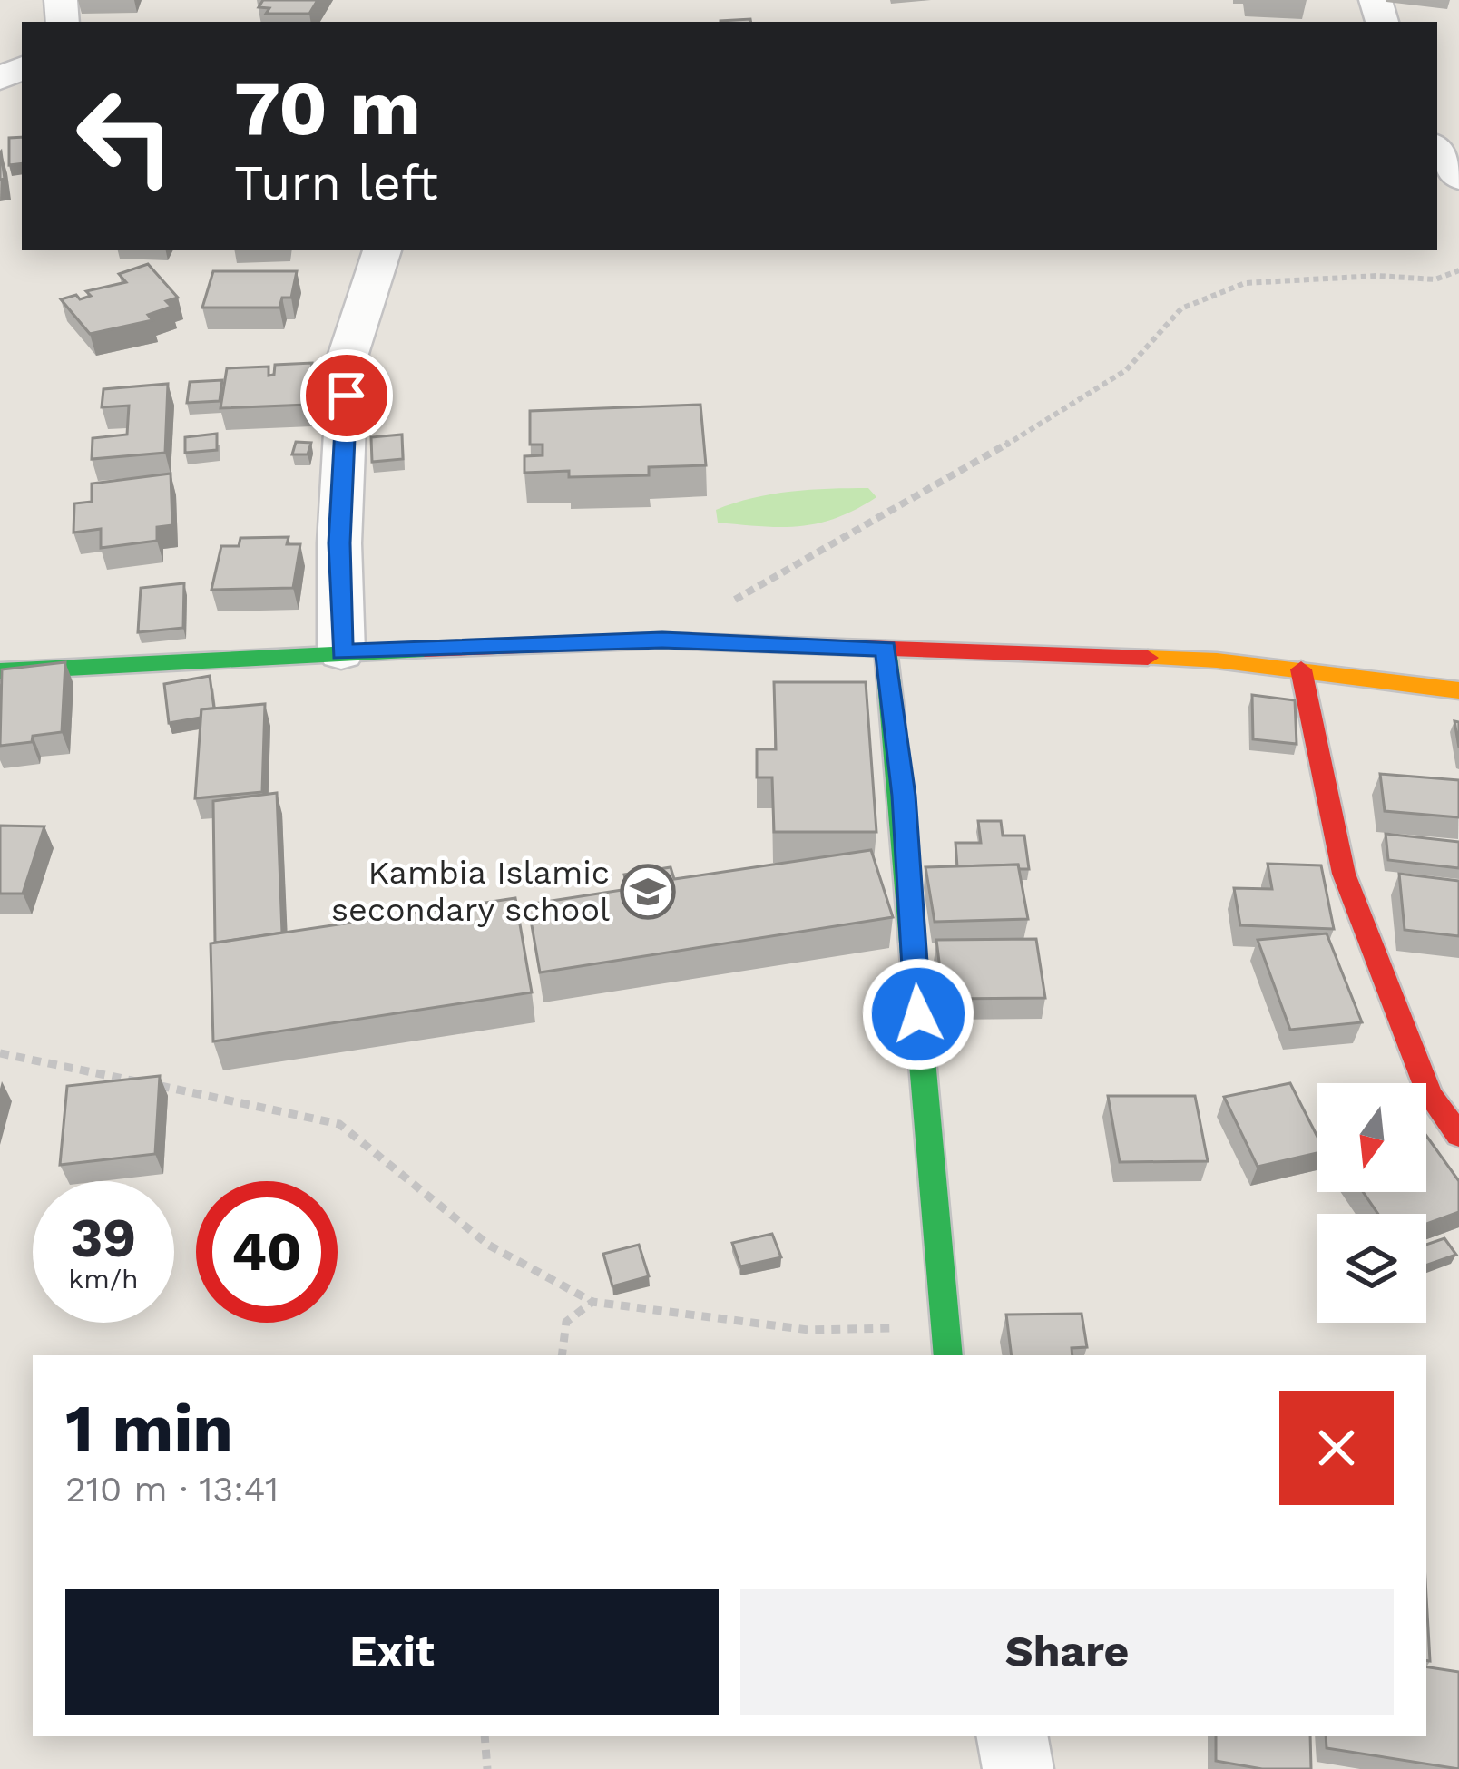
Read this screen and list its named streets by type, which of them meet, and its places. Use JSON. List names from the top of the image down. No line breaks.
{"places":{"school or university":["Kambia Islamic secondary school"]},"north":"bottom","page":{"turn":["70 m","Turn left"],"speed":"39 km/h","limit":"40","heading":["1 min","210 m · 13:41"],"buttons":["Exit","Share"]}}
